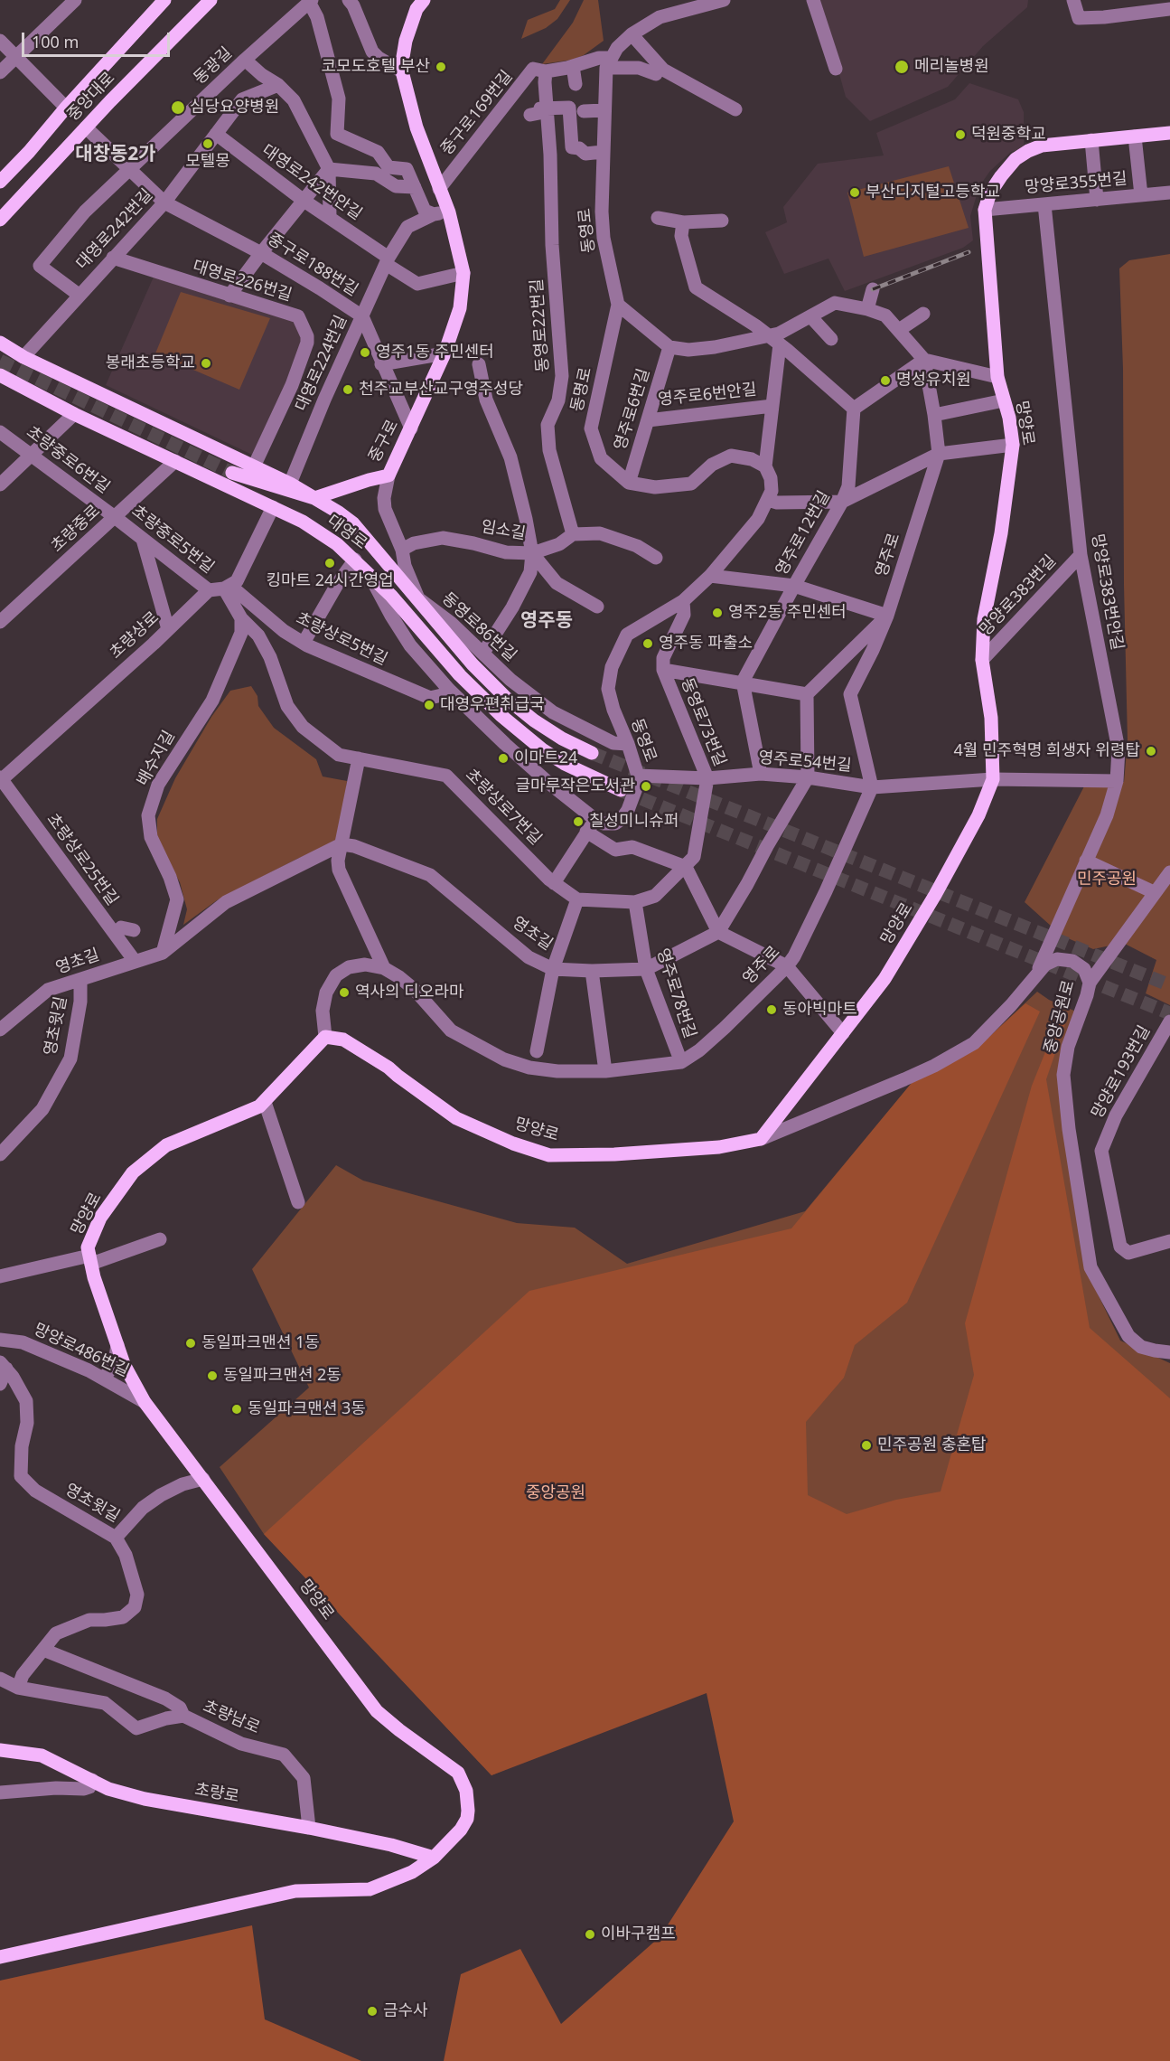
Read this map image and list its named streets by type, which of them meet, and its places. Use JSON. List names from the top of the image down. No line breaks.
{"streets":{"main road":["중앙대로","망양로","중구로","대영로","초량로"],"street":["동광길","중구로169번길","대영로242번안길","망양로355번길","대영로242번길","동영로","중구로188번길","대영로226번길","동영로22번길","대영로224번길","동명로","영주로6번안길","영주로6번길","초량중로6번길","초량중로","임소길","영주로12번길","초량중로5번길","영주로","망양로383번안길","망양로383번길","동영로86번길","초량상로","초량상로5번길","동영로73번길","배수지길","영주로54번길","초량상로7번길","초량상로25번길","영초길","영주로78번길","중앙공원로","영초윗길","망양로193번길","망양로486번길","초량남로"]},"crossings":[["동광길","대영로242번길"],["동광길","중구로188번길"],["중앙대로","중구로188번길"],["중구로169번길","동영로22번길"],["중구로169번길","중구로"],["대영로242번안길","대영로242번길"],["대영로242번안길","대영로224번길"],["망양로355번길","망양로"],["망양로355번길","망양로383번안길"],["대영로242번길","중구로188번길"],["대영로242번길","대영로226번길"],["대영로242번길","대영로"],["동영로","동명로"],["동영로","영주로6번안길"],["동영로","동영로86번길"],["동영로","동영로73번길"],["동영로","영주로54번길"],["중구로188번길","대영로224번길"],["중구로188번길","중구로"],["대영로226번길","대영로"],["동영로22번길","임소길"],["대영로224번길","중구로"],["대영로224번길","대영로"],["동명로","영주로6번길"],["영주로6번안길","영주로6번길"],["망양로","영주로"],["망양로","망양로383번길"],["망양로","영주로54번길"],["망양로","중앙공원로"],["망양로","망양로486번길"],["망양로","초량로"],["중구로","대영로"],["중구로","동영로86번길"],["초량중로6번길","초량중로"],["초량중로6번길","초량중로5번길"],["초량중로","대영로"],["초량중로","초량중로5번길"],["임소길","동영로86번길"],["대영로","동영로86번길"],["초량중로5번길","초량상로"],["영주로","영주로54번길"],["영주로","영주로78번길"],["망양로383번안길","망양로383번길"],["망양로383번안길","중앙공원로"],["초량상로","초량상로25번길"],["초량상로5번길","초량상로7번길"],["동영로73번길","영주로54번길"],["동영로73번길","초량상로7번길"],["동영로73번길","영주로78번길"],["배수지길","초량상로7번길"],["배수지길","영초길"],["초량상로25번길","영초길"],["영초길","영주로78번길"],["영초길","영초윗길"],["영초윗길","초량남로"],["초량남로","초량로"]],"districts":["대창동2가","영주동"],"parks":["민주공원","중앙공원"],"places":["코모도호텔 부산","메리놀병원","심당요양병원","덕원중학교","모텔몽","부산디지털고등학교","영주1동 주민센터","봉래초등학교","명성유치원","천주교부산교구영주성당","킹마트 24시간영업","영주2동 주민센터","영주동 파출소","대영우편취급국","4월 민주혁명 희생자 위령탑","이마트24","글마루작은도서관","칠성미니슈퍼","역사의 디오라마","동아빅마트","동일파크맨션 1동","동일파크맨션 2동","동일파크맨션 3동","민주공원 충혼탑","이바구캠프","금수사"],"scale_bar":"100 m"}
